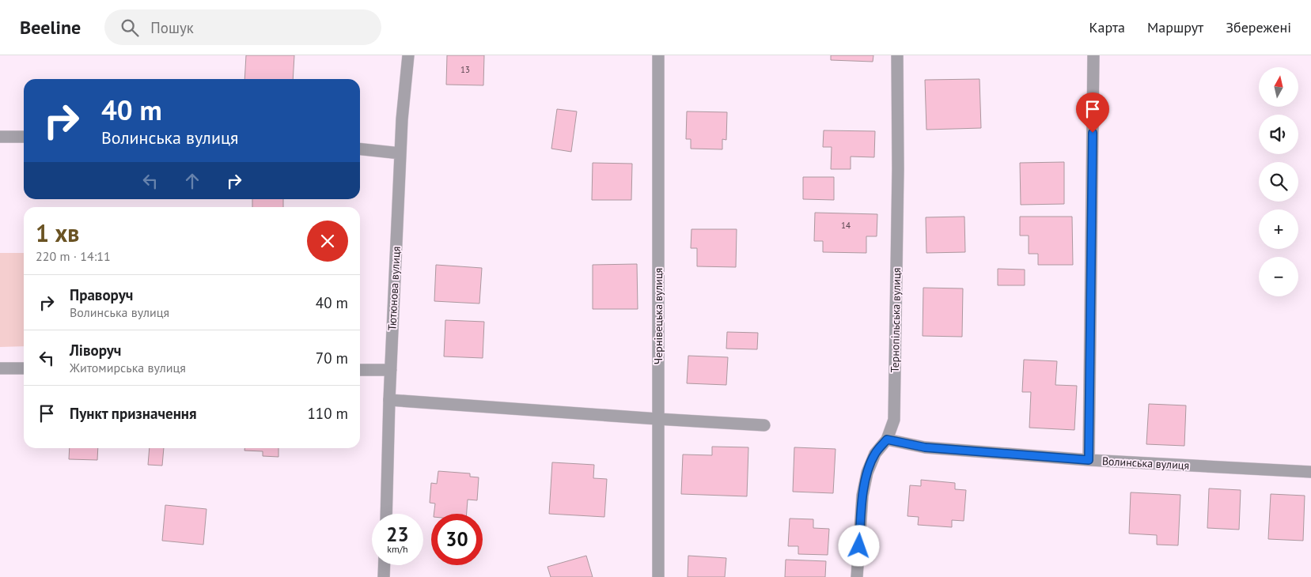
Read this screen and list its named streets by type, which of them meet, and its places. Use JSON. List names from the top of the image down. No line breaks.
{"streets":{"street":["Тютюнова вулиця","Чернівецька вулиця","Тернопільська вулиця","Волинська вулиця"]},"crossings":[["Тернопільська вулиця","Волинська вулиця"]],"house_numbers":["13","14"],"north":"top","page":{"header":"Beeline","search":"Пошук","nav":["Карта","Маршрут","Збережені"],"map_buttons":["+","−"],"turn":["40 m","Волинська вулиця"],"heading":["1 хв","220 m · 14:11"],"list":[{"name":"Праворуч","note":"Волинська вулиця","value":"40 m"},{"name":"Ліворуч","note":"Житомирська вулиця","value":"70 m"},{"name":"Пункт призначення","value":"110 m"}],"speed":"23 km/h","limit":"30"}}
